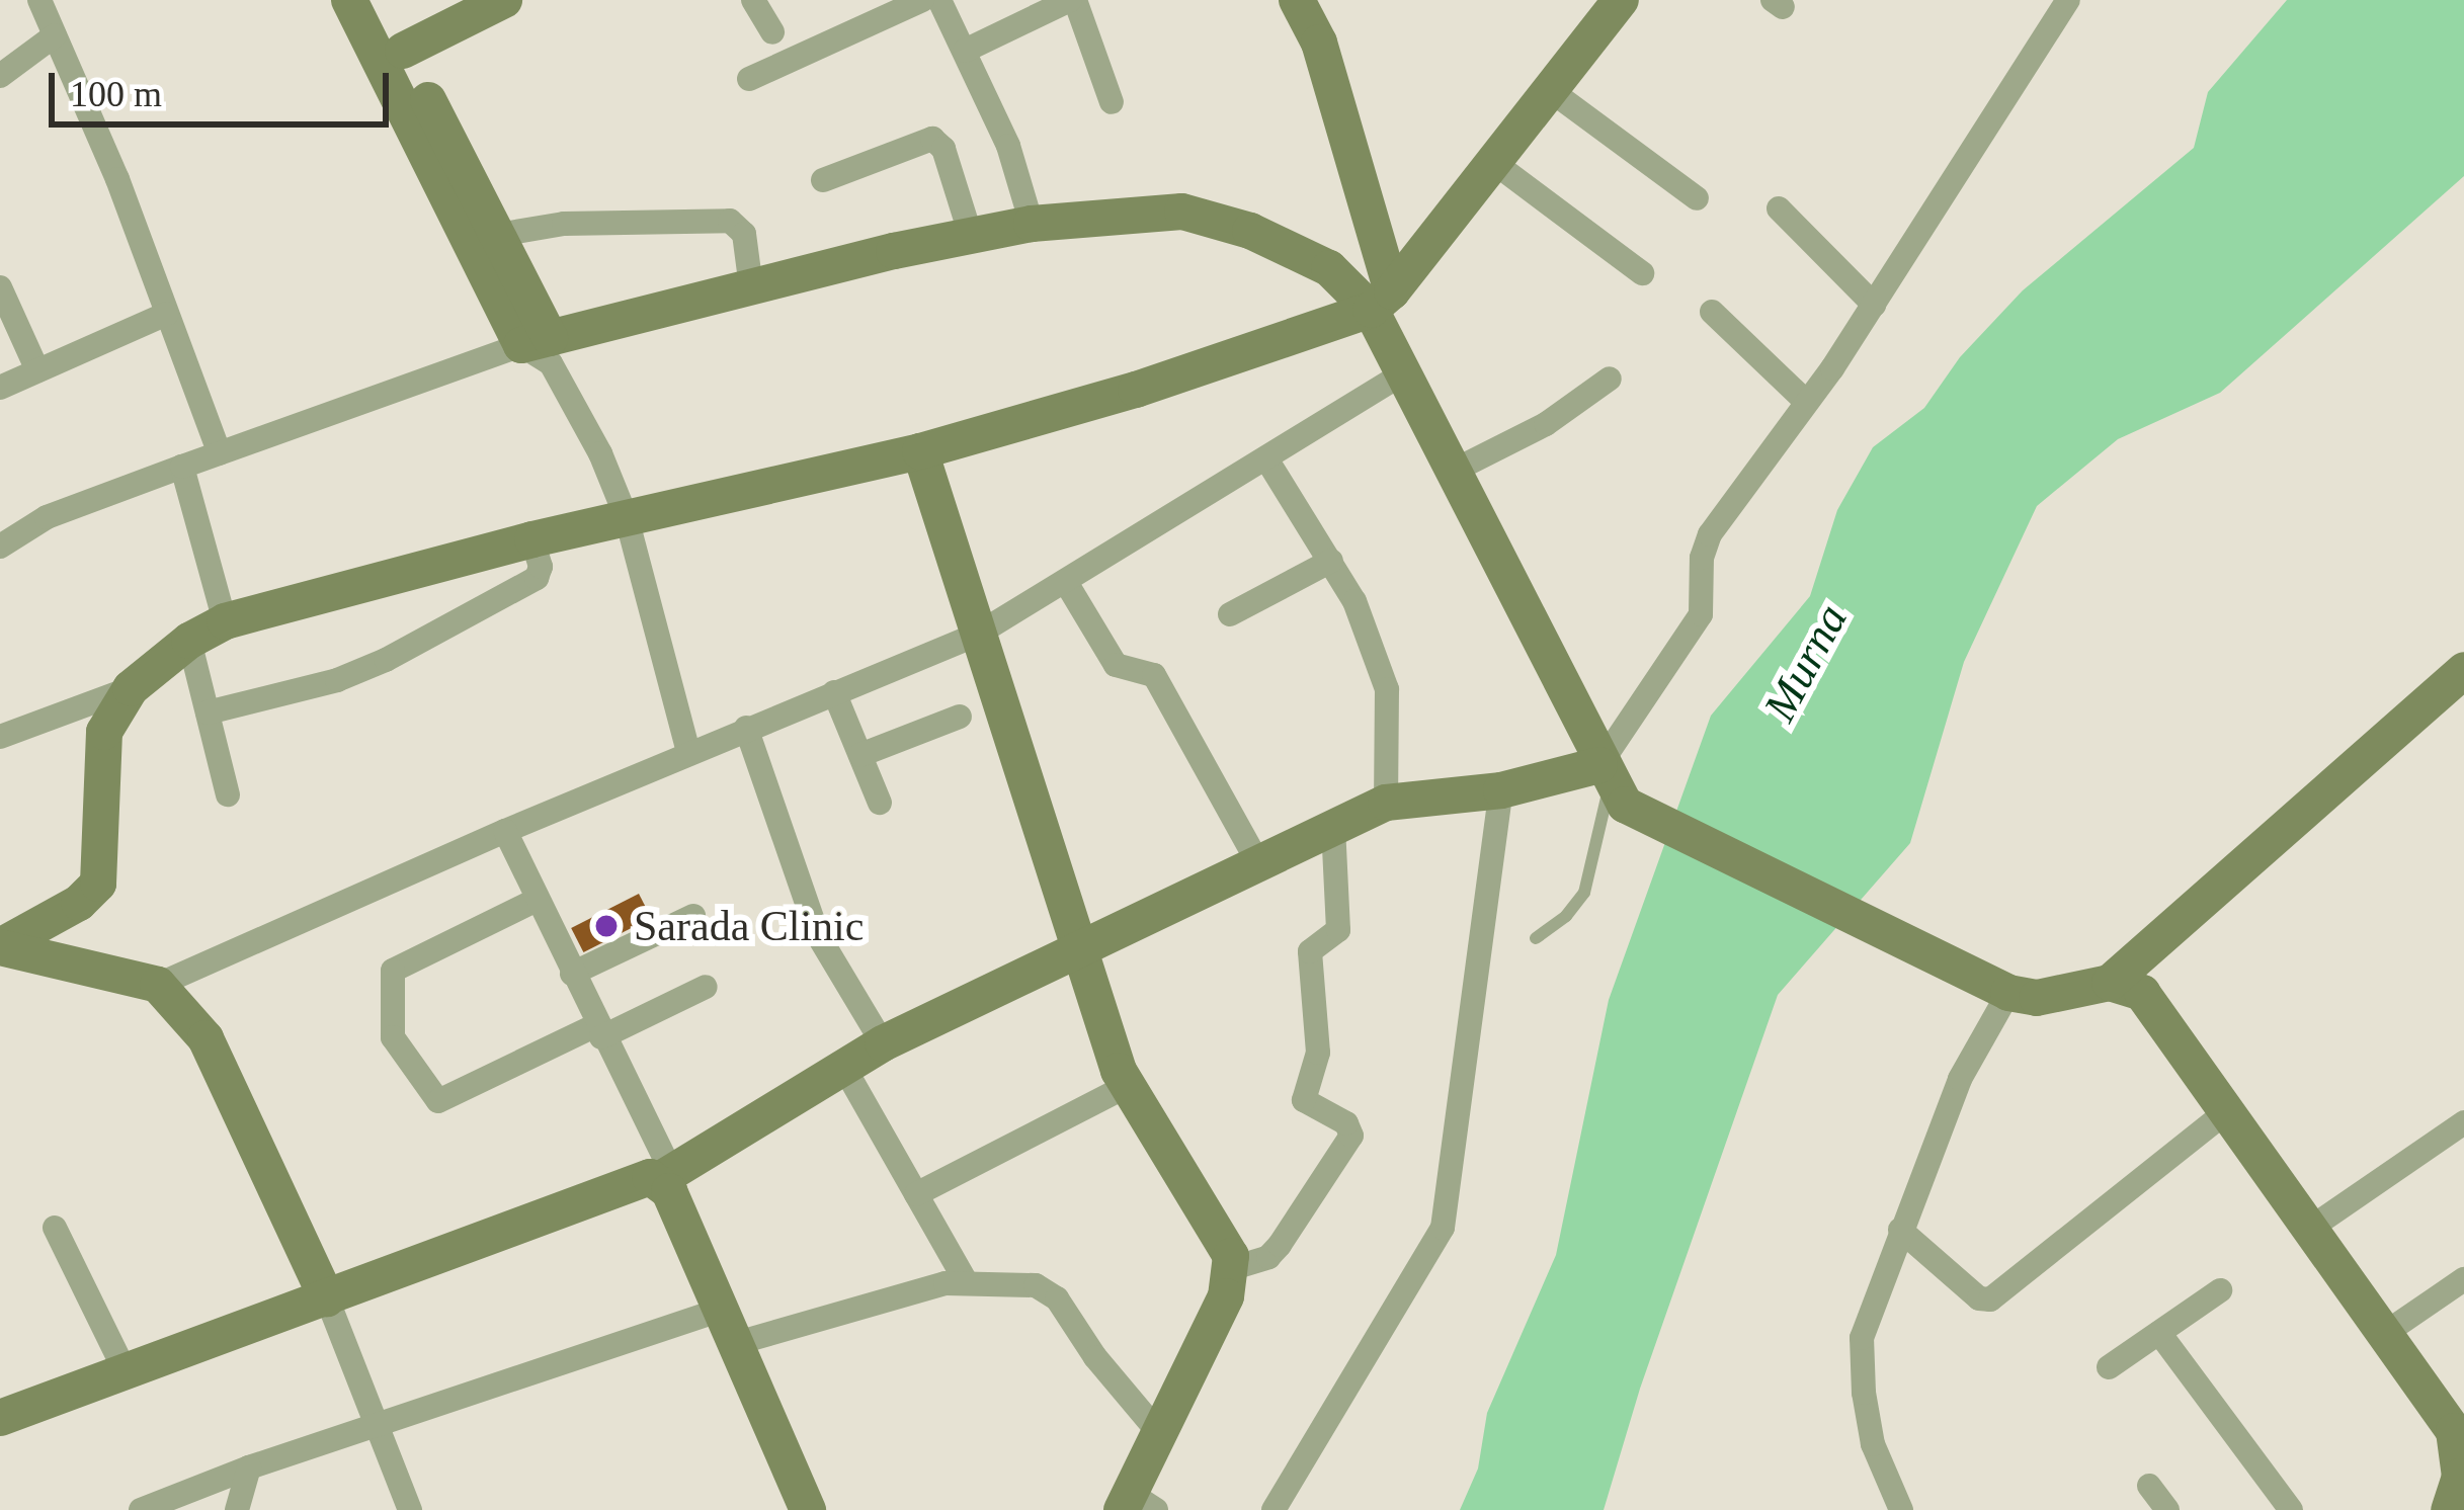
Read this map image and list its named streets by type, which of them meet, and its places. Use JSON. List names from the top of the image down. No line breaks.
{"water":["Murna"],"places":["Sarada Clinic"],"scale_bar":"100 m"}
